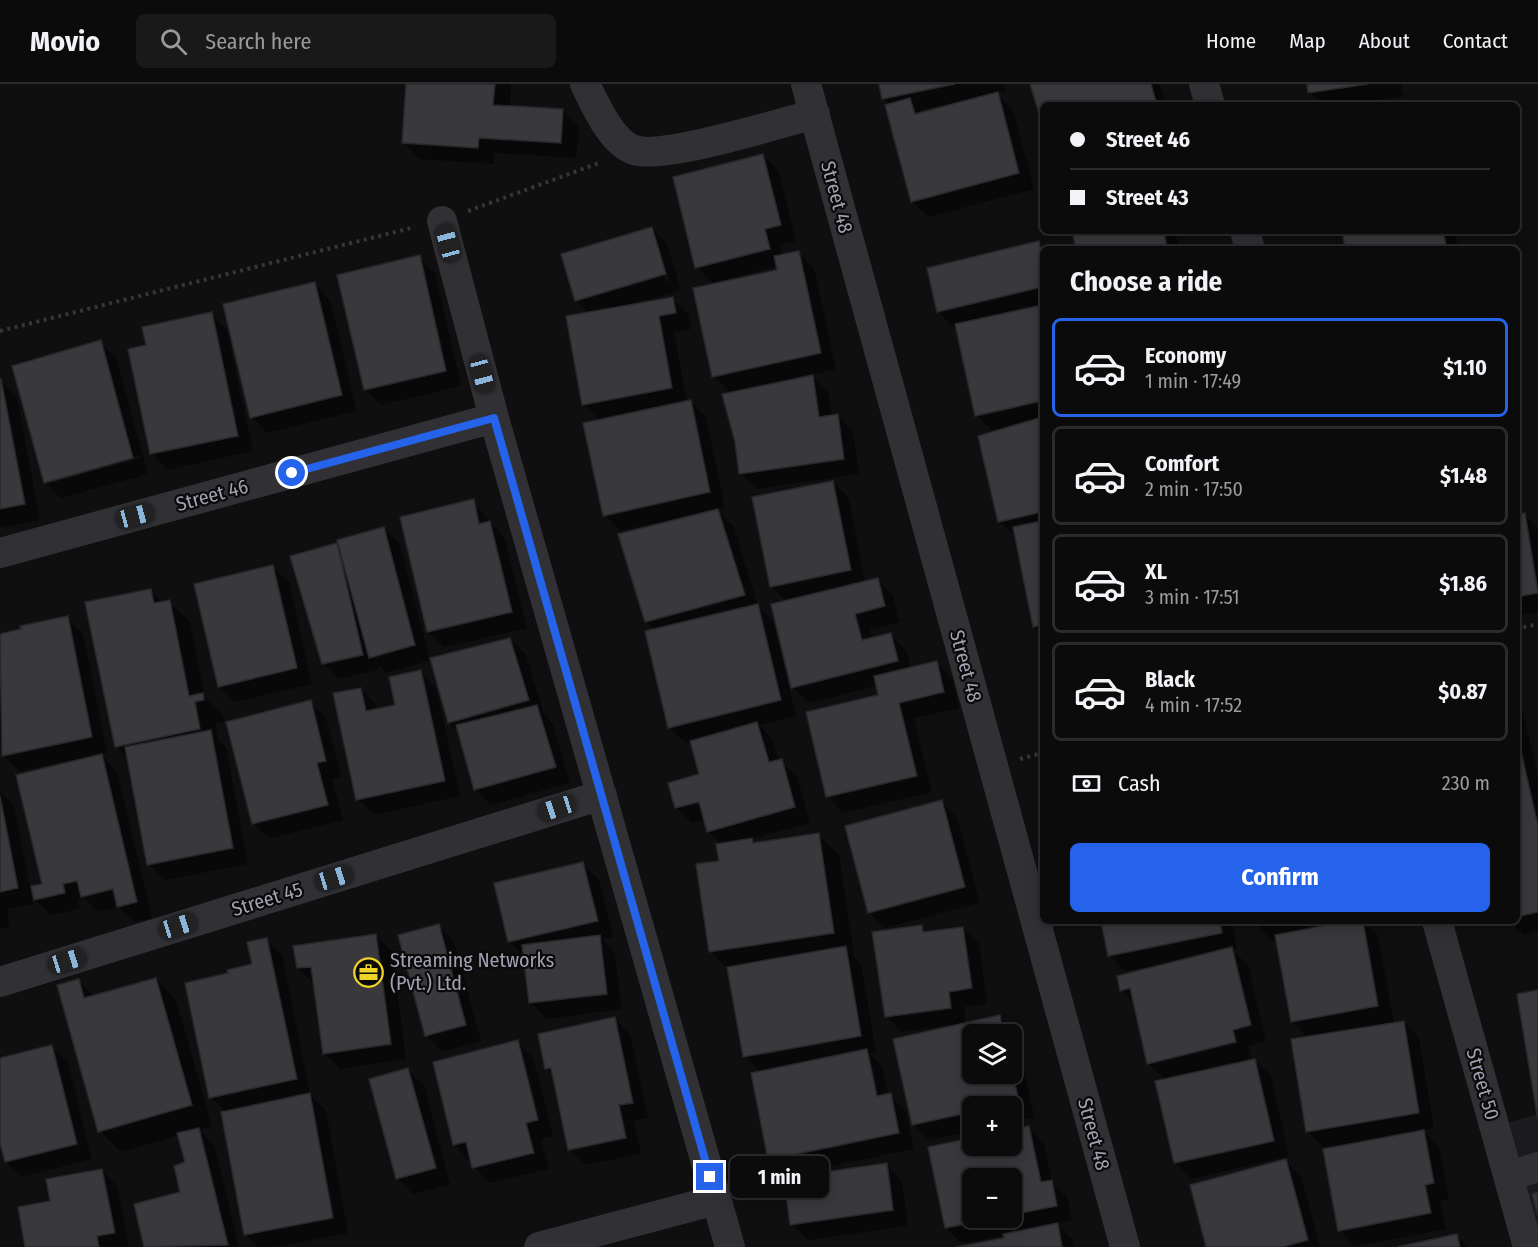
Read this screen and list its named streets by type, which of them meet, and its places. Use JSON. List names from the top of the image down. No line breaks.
{"streets":{"street":["Street 48","Street 46","Street 45","Street 50"]},"places":{"office":["Streaming Networks (Pvt.) Ltd."]},"page":{"header":"Movio","search":"Search here","nav":["Home","Map","About","Contact"],"banner":["Street 46","Street 43"],"heading":"Choose a ride","list":[{"name":"Economy","note":"1 min · 17:49","value":"$1.10"},{"name":"Comfort","note":"2 min · 17:50","value":"$1.48"},{"name":"XL","note":"3 min · 17:51","value":"$1.86"},{"name":"Black","note":"4 min · 17:52","value":"$0.87"}],"pay":["Cash","230 m"],"buttons":"Confirm","map_buttons":["+","−"],"bubble":"1 min"}}
